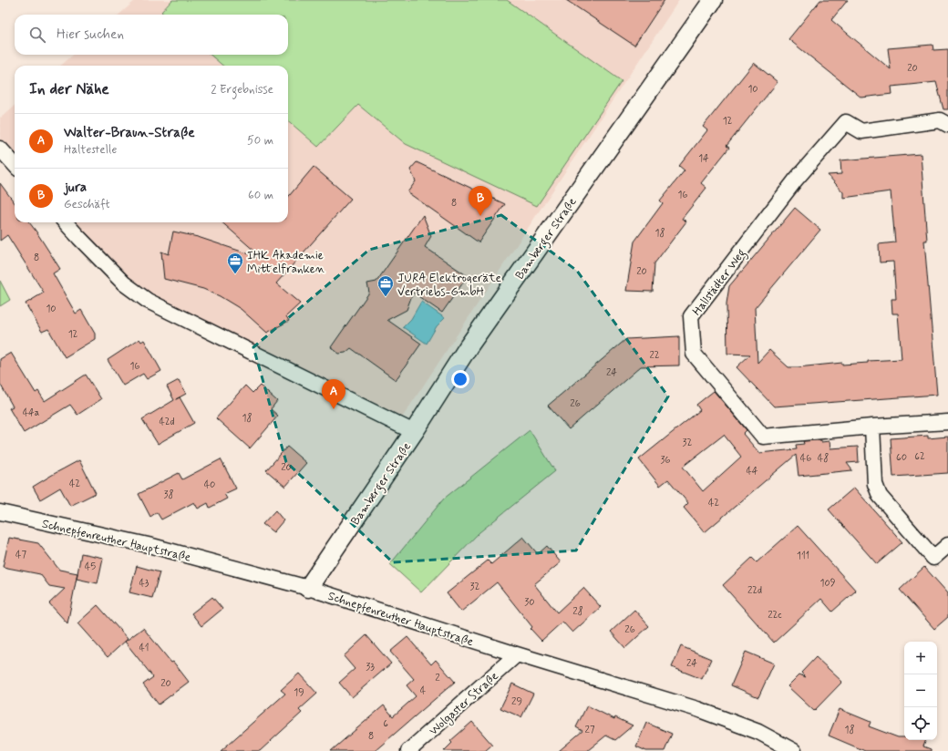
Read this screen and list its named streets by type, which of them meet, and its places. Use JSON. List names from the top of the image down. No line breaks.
{"streets":{"street":["Bamberger Straße","Hallstädter Weg","Schnepfenreuther Hauptstraße","Wolgaster Straße"]},"crossings":[["Bamberger Straße","Schnepfenreuther Hauptstraße"],["Schnepfenreuther Hauptstraße","Wolgaster Straße"]],"places":{"office":["IHK Akademie Mittelfranken","JURA Elektrogeräte Vertriebs-GmbH"]},"house_numbers":["20","10","12","14","16","8","18","8","20","10","12","22","16","24","26","44a","18","42d","32","62","60","46","48","36","20","44","42","40","38","42","47","111","45","43","109","32","22d","30","28","22c","26","41","24","33","2","20","4","19","29","6","27","18","8"],"page":{"search":"Hier suchen","heading":["In der Nähe","2 Ergebnisse"],"list":[{"mark":"A","name":"Walter-Braun-Straße","note":"Haltestelle","value":"50 m"},{"mark":"B","name":"jura","note":"Geschäft","value":"60 m"}],"pins":["B","A"],"map_buttons":["+","−"]}}
